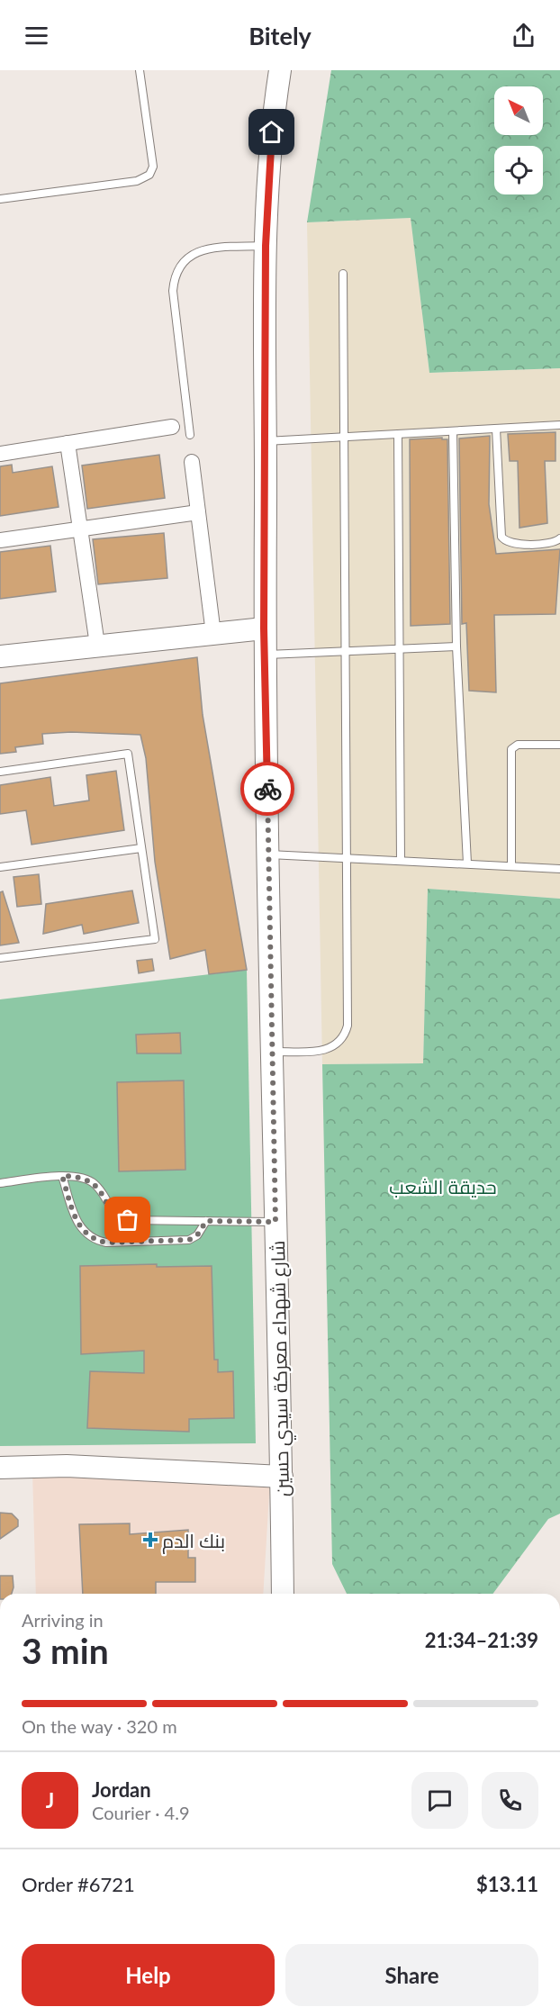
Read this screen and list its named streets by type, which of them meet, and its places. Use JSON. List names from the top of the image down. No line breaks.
{"streets":{"main road":["شارع شهداء معركة سيدي حسين"]},"parks":["حديقة الشعب"],"places":{"health":["بنك الدم"]},"north":"top left","page":{"header":"Bitely","heading":["3 min","Arriving in","21:34–21:39"],"panel":["Jordan","Courier · 4.9","Order #6721","$13.11"],"bar":"On the way · 320 m","round":"J","buttons":["Help","Share"]}}
